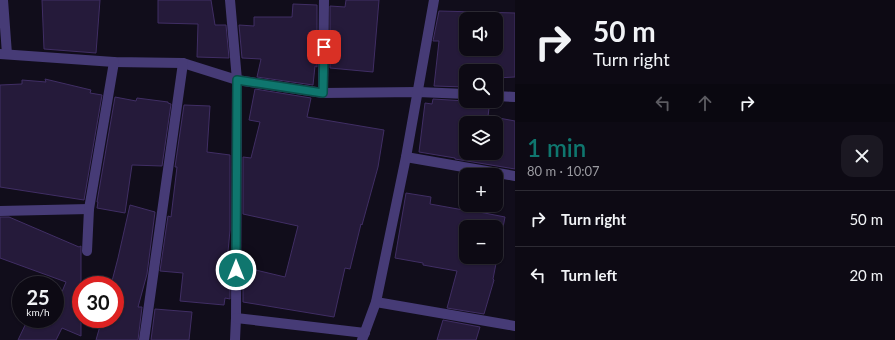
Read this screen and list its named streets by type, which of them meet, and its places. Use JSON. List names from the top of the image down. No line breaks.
{"page":{"turn":["50 m","Turn right"],"map_buttons":["+","−"],"heading":["1 min","80 m · 10:07"],"list":[{"name":"Turn right","value":"50 m"},{"name":"Turn left","value":"20 m"}],"speed":"25 km/h","limit":"30"}}
